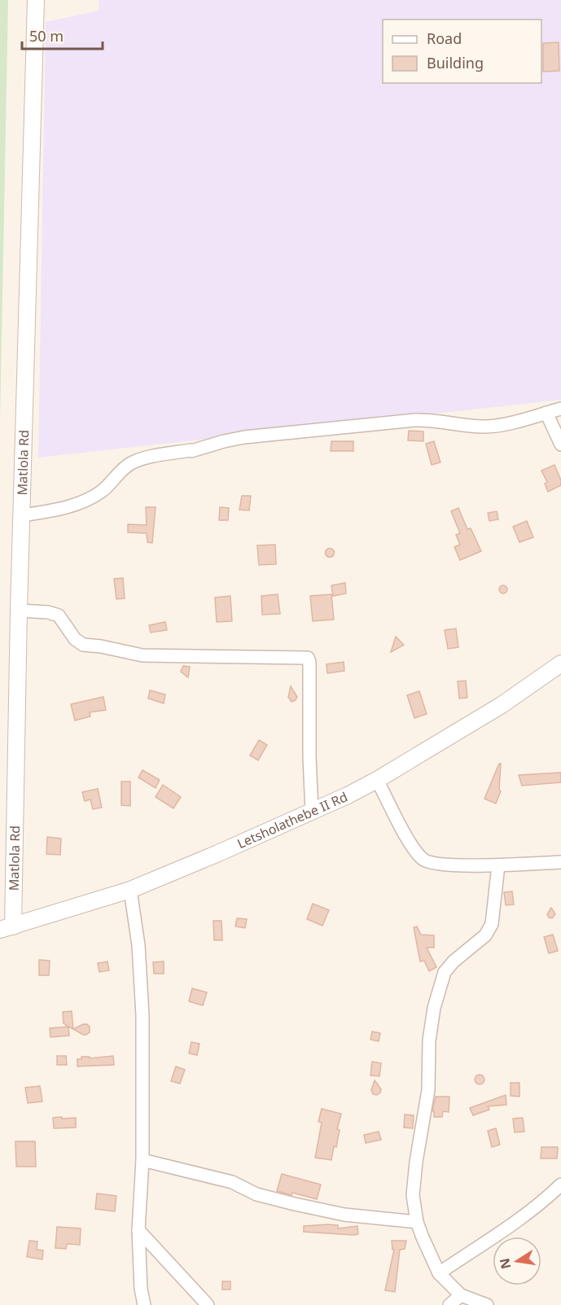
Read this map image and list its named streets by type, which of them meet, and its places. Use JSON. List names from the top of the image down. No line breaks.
{"streets":{"street":["Matlola Rd","Letsholathebe II Rd"]},"crossings":[["Matlola Rd","Letsholathebe II Rd"]],"legend":["Road","Building"],"scale_bar":"50 m","north":"left"}
